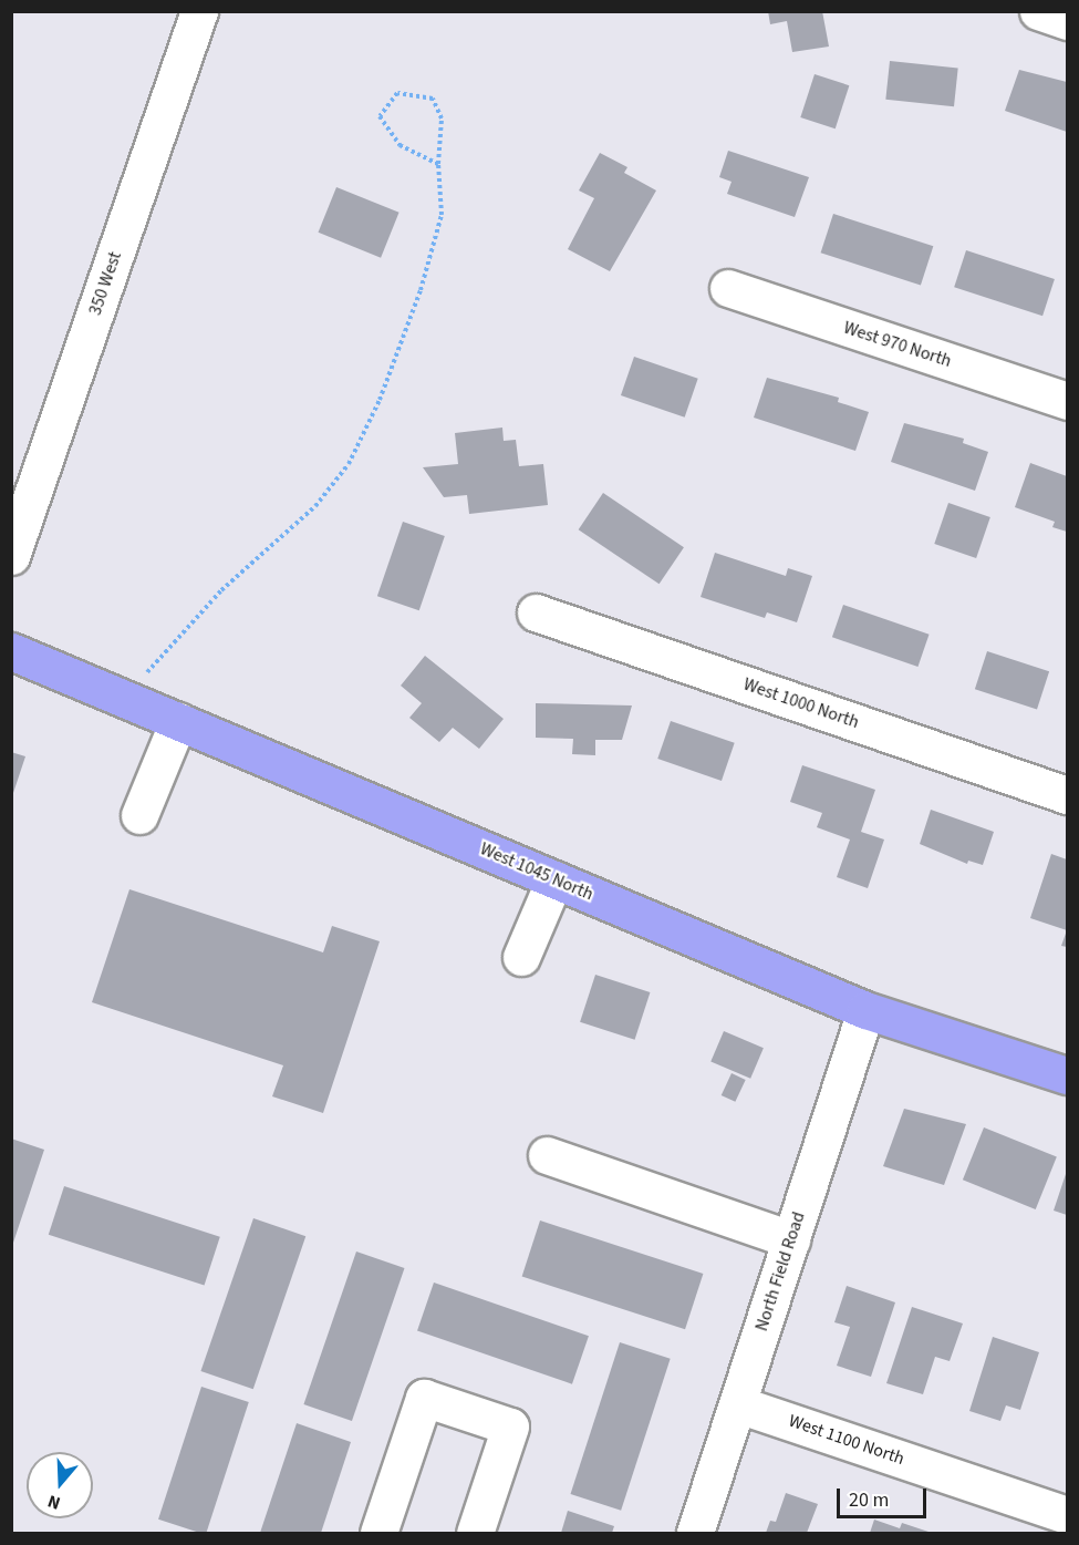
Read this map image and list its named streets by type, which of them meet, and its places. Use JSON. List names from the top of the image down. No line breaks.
{"streets":{"main road":["West 1045 North"],"street":["350 West","West 970 North","West 1000 North","North Field Road","West 1100 North"]},"crossings":[["West 1045 North","North Field Road"],["North Field Road","West 1100 North"]],"scale_bar":"20 m","north":"bottom"}
